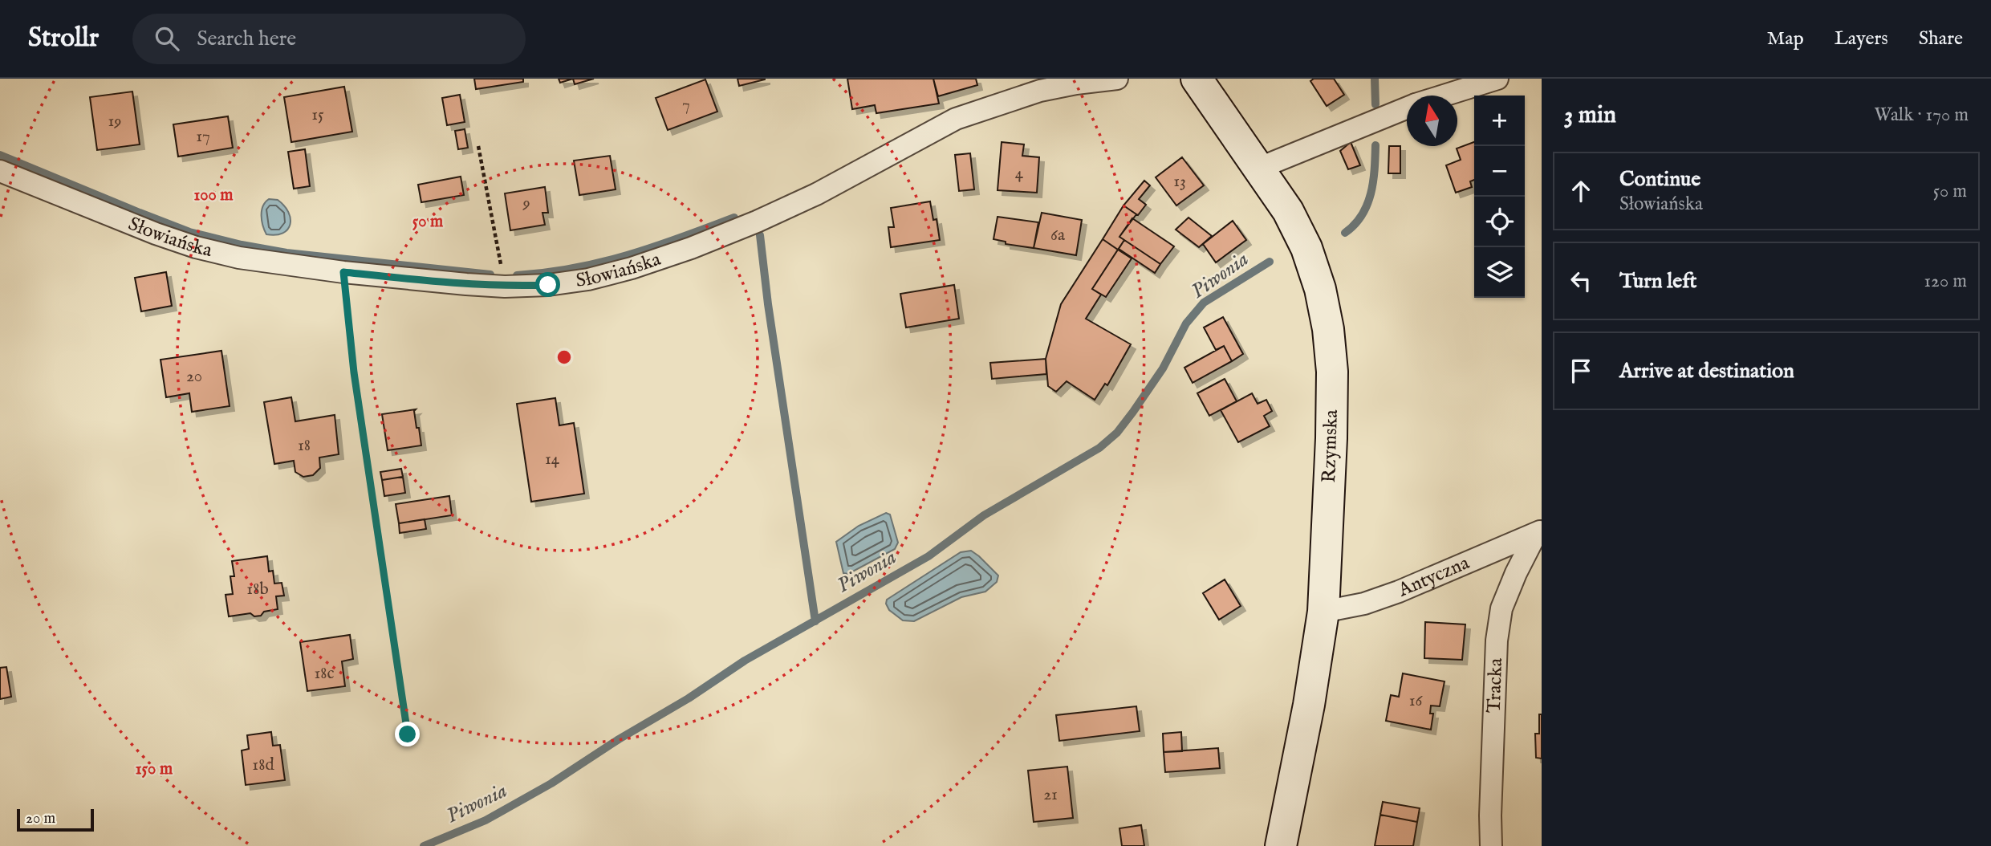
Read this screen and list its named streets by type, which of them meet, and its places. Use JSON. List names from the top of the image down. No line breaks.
{"streets":{"main road":["Rzymska"],"street":["Słowiańska","Antyczna","Tracka"]},"crossings":[["Rzymska","Antyczna"],["Antyczna","Tracka"]],"water":["Piwonia"],"house_numbers":["7","15","19","17","4","13","9","6a","20","18","14","18b","18c","16","18d","21"],"scale_bar":"20 m","north":"top","page":{"header":"Strollr","search":"Search here","nav":["Map","Layers","Share"],"heading":["3 min","Walk · 170 m"],"map_buttons":["+","−"],"list":[["Continue","Słowiańska","50 m"],["Turn left","120 m"],"Arrive at destination"],"scale":"20 m"},"rings":["100 m","50 m","150 m"]}
